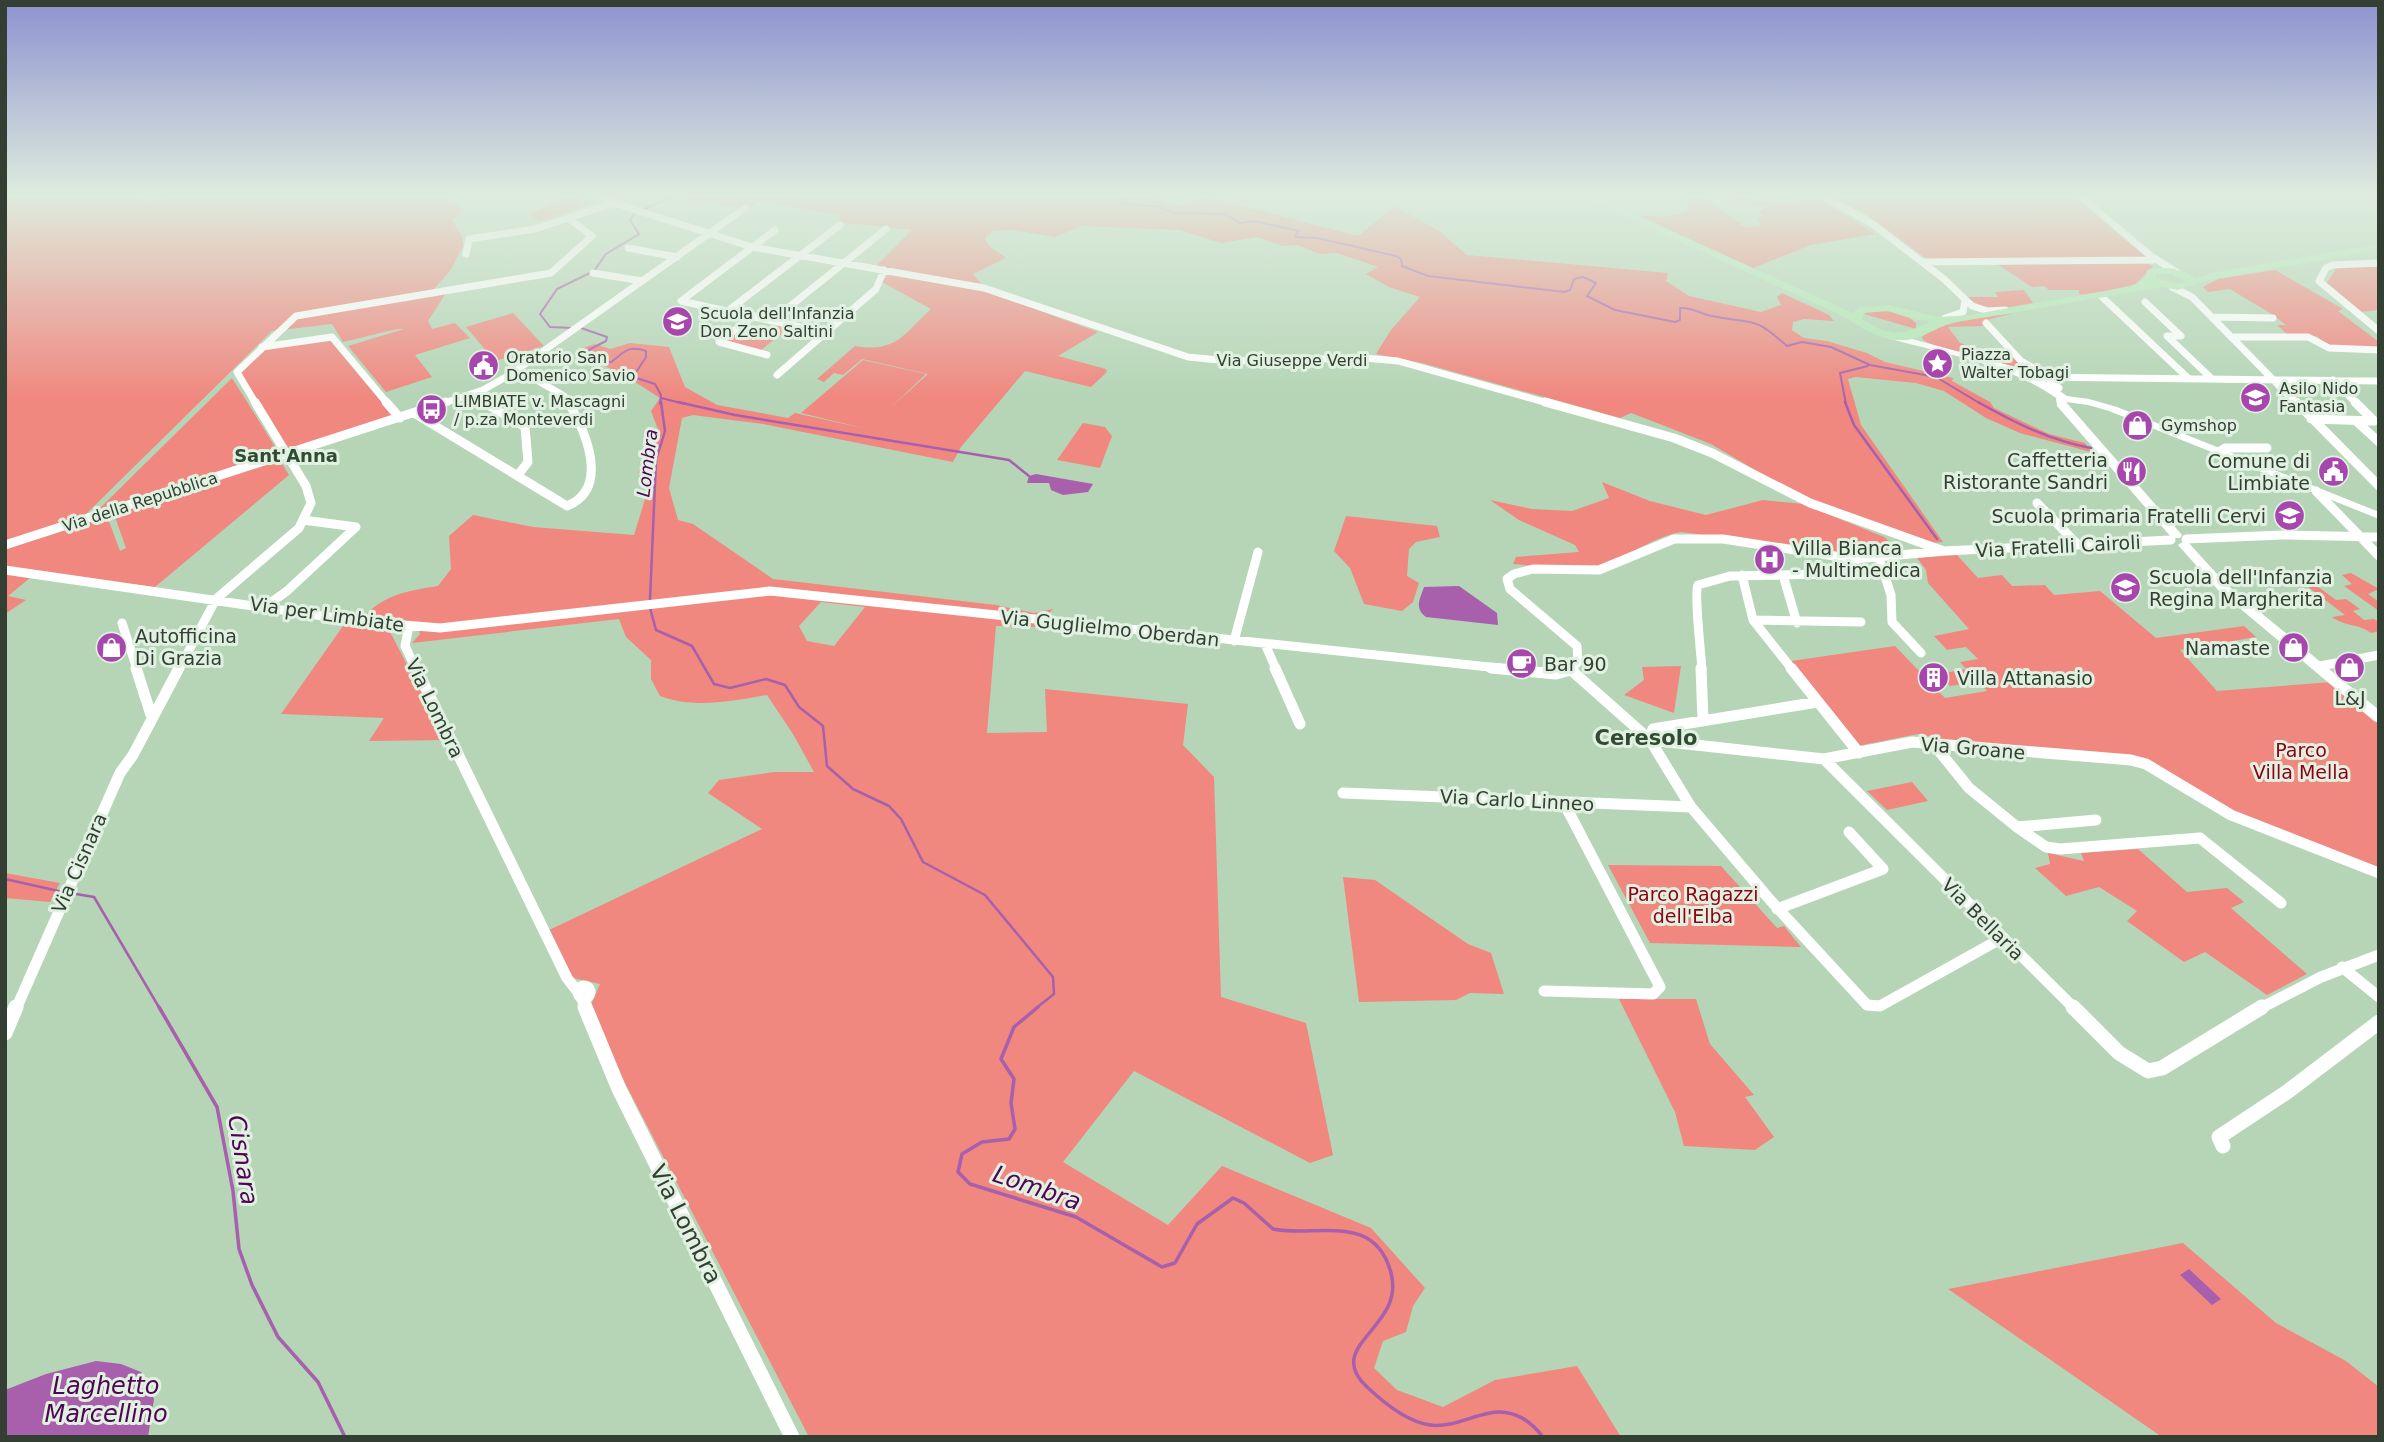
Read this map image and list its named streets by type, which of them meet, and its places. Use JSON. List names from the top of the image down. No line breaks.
{"streets":{"street":["Via Giuseppe Verdi","Via della Repubblica","Via Fratelli Cairoli","Via per Limbiate","Via Guglielmo Oberdan","Via Lombra","Via Groane","Via Carlo Linneo","Via Cisnara","Via Bellaria"]},"crossings":[["Via Giuseppe Verdi","Via Fratelli Cairoli"],["Via Fratelli Cairoli","Via Guglielmo Oberdan"],["Via per Limbiate","Via Guglielmo Oberdan"],["Via per Limbiate","Via Lombra"],["Via per Limbiate","Via Cisnara"],["Via Groane","Via Bellaria"]],"districts":["Sant'Anna","Ceresolo"],"water":["Lombra","Cisnara","Laghetto Marcellino"],"parks":["Parco Villa Mella","Parco Ragazzi dell'Elba"],"places":{"school or university":["Scuola dell'Infanzia Don Zeno Saltini","Asilo Nido Fantasia","Scuola primaria Fratelli Cervi","Scuola dell'Infanzia Regina Margherita"],"place":["Piazza Walter Tobagi"],"public building":["Oratorio San Domenico Savio","Comune di Limbiate"],"bus stop":["LIMBIATE v. Mascagni / p.za Monteverdi"],"shop":["Gymshop","Autofficina Di Grazia","Namaste","L&J"],"restaurant":["Caffetteria Ristorante Sandri"],"hospital":["Villa Bianca - Multimedica"],"cafe":["Bar 90"],"building":["Villa Attanasio"]}}
